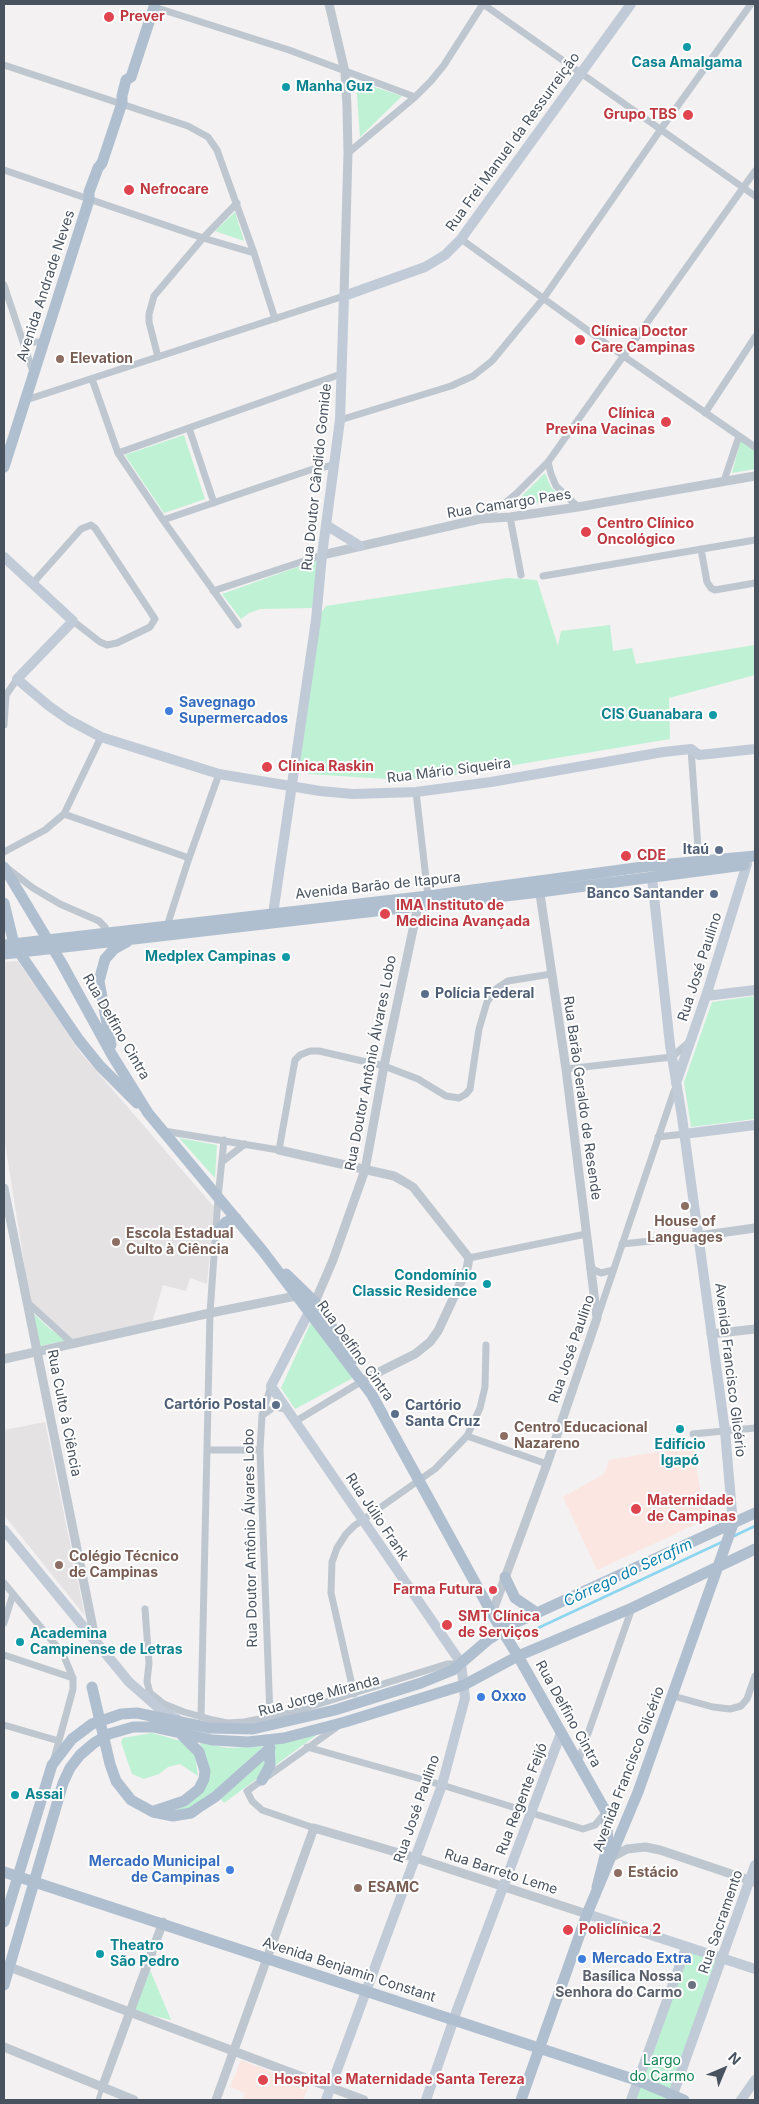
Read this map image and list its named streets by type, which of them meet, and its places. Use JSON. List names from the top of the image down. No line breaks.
{"streets":{"main road":["Rua Frei Manuel da Ressurreição","Avenida Andrade Neves","Rua Doutor Cândido Gomide","Rua Mário Siqueira","Avenida Barão de Itapura","Rua José Paulino","Rua Delfino Cintra","Rua Doutor Antônio Álvares Lobo","Avenida Francisco Glicério","Rua Júlio Frank","Rua Jorge Miranda","Rua Regente Feijó","Rua Barreto Leme","Rua Sacramento","Avenida Benjamin Constant"],"street":["Rua Camargo Paes","Rua Barão Geraldo de Resende","Rua Culto à Ciência"]},"crossings":[["Rua Frei Manuel da Ressurreição","Rua Doutor Cândido Gomide"],["Rua Doutor Cândido Gomide","Rua Camargo Paes"],["Rua Doutor Cândido Gomide","Rua Mário Siqueira"],["Rua Doutor Cândido Gomide","Avenida Barão de Itapura"],["Avenida Barão de Itapura","Rua José Paulino"],["Avenida Barão de Itapura","Rua Doutor Antônio Álvares Lobo"],["Avenida Barão de Itapura","Rua Barão Geraldo de Resende"],["Avenida Barão de Itapura","Avenida Francisco Glicério"],["Rua José Paulino","Rua Delfino Cintra"],["Rua José Paulino","Rua Barão Geraldo de Resende"],["Rua José Paulino","Avenida Francisco Glicério"],["Rua José Paulino","Rua Júlio Frank"],["Rua José Paulino","Rua Jorge Miranda"],["Rua José Paulino","Rua Barreto Leme"],["Rua José Paulino","Avenida Benjamin Constant"],["Rua Delfino Cintra","Rua Doutor Antônio Álvares Lobo"],["Rua Delfino Cintra","Avenida Francisco Glicério"],["Rua Delfino Cintra","Rua Regente Feijó"],["Rua Doutor Antônio Álvares Lobo","Rua Júlio Frank"],["Rua Doutor Antônio Álvares Lobo","Rua Jorge Miranda"],["Avenida Francisco Glicério","Rua Barreto Leme"],["Avenida Francisco Glicério","Avenida Benjamin Constant"],["Rua Júlio Frank","Rua Jorge Miranda"],["Rua Regente Feijó","Rua Barreto Leme"],["Rua Regente Feijó","Avenida Benjamin Constant"],["Rua Barreto Leme","Rua Sacramento"],["Rua Sacramento","Avenida Benjamin Constant"]],"water":["Córrego do Serafim"],"parks":["Largo do Carmo"],"places":["Prever","Casa Amalgama","Manha Guz","Grupo TBS","Nefrocare","Clínica Doctor Care Campinas","Elevation","Clínica Previna Vacinas","Centro Clínico Oncológico","Savegnago Supermercados","CIS Guanabara","Clínica Raskin","Itaú","CDE","Banco Santander","IMA Instituto de Medicina Avançada","Medplex Campinas","Polícia Federal","House of Languages","Escola Estadual Culto à Ciência","Condomínio Classic Residence","Cartório Postal","Cartório Santa Cruz","Edifício Igapó","Centro Educacional Nazareno","Maternidade de Campinas","Colégio Técnico de Campinas","Farma Futura","SMT Clínica de Serviços","Academina Campinense de Letras","Oxxo","Assai","Mercado Municipal de Campinas","Estácio","ESAMC","Policlínica 2","Theatro São Pedro","Mercado Extra","Basílica Nossa Senhora do Carmo","Hospital e Maternidade Santa Tereza"],"north":"top right"}
